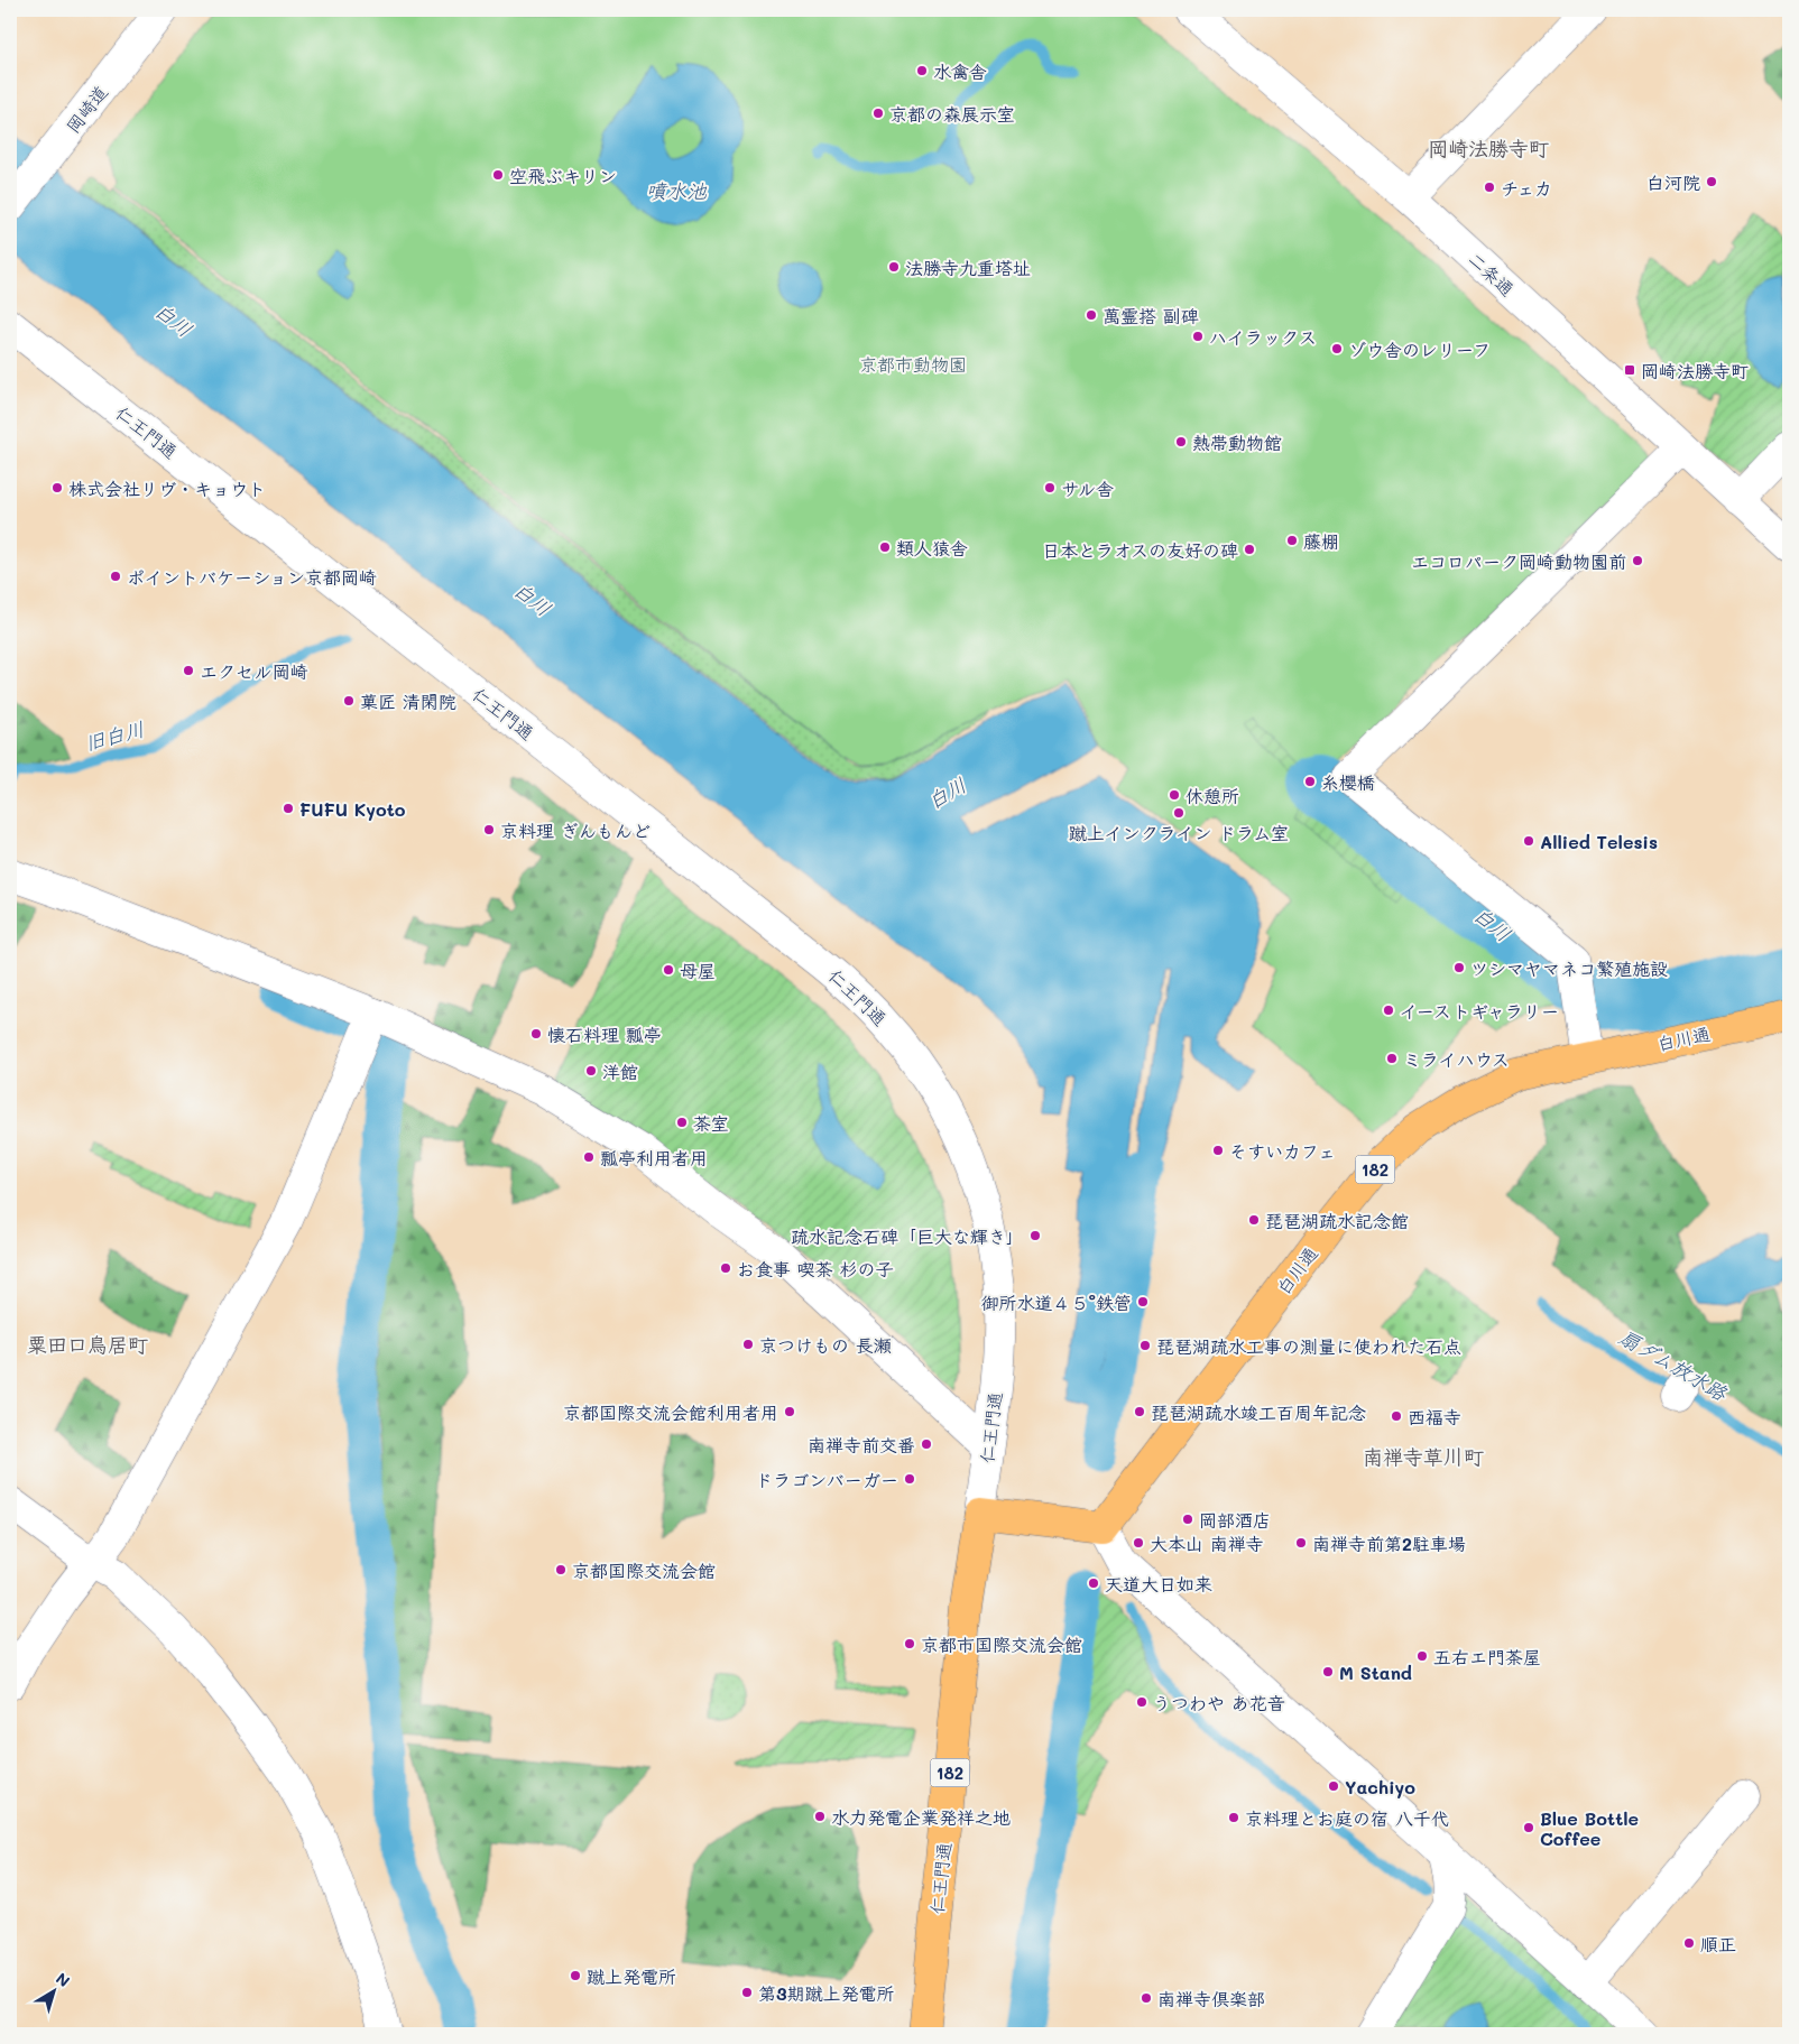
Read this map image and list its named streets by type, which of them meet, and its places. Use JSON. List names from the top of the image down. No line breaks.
{"streets":{"main road":["仁王門通","白川通","182"],"street":["岡崎道","二条通"]},"districts":["岡崎法勝寺町","粟田口鳥居町","南禅寺草川町"],"water":["噴水池","白川","旧白川","扇ダム放水路"],"parks":["京都市動物園"],"places":{"other":["水禽舎","京都の森展示室","空飛ぶキリン","白河院","チェカ","法勝寺九重塔址","萬霊搭 副碑","ハイラックス","ゾウ舎のレリーフ","熱帯動物館","株式会社リヴ・キョウト","サル舎","藤棚","類人猿舎","日本とラオスの友好の碑","エコロパーク岡崎動物園前","ポイントバケーション京都岡崎","エクセル岡崎","菓匠 清閑院","糸櫻橋","休憩所","FUFU Kyoto","蹴上インクライン ドラム室","京料理 ぎんもんど","Allied Telesis","ツシマヤマネコ繁殖施設","母屋","イーストギャラリー","懐石料理 瓢亭","ミライハウス","洋館","茶室","そすいカフェ","瓢亭利用者用","琵琶湖疏水記念館","疏水記念石碑「巨大な輝き」","お食事 喫茶 杉の子","御所水道４５°鉄管","京つけもの 長瀬","琵琶湖疏水工事の測量に使われた石点","京都国際交流会館利用者用","琵琶湖疏水竣工百周年記念","西福寺","南禅寺前交番","ドラゴンバーガー","岡部酒店","大本山 南禅寺","南禅寺前第2駐車場","京都国際交流会館","天道大日如来","京都市国際交流会館","五右エ門茶屋","M Stand","うつわや あ花音","Yachiyo","水力発電企業発祥之地","京料理とお庭の宿 八千代","Blue Bottle Coffee","順正","蹴上発電所","第3期蹴上発電所","南禅寺倶楽部"],"transit":["岡崎法勝寺町"]},"north":"top right"}
